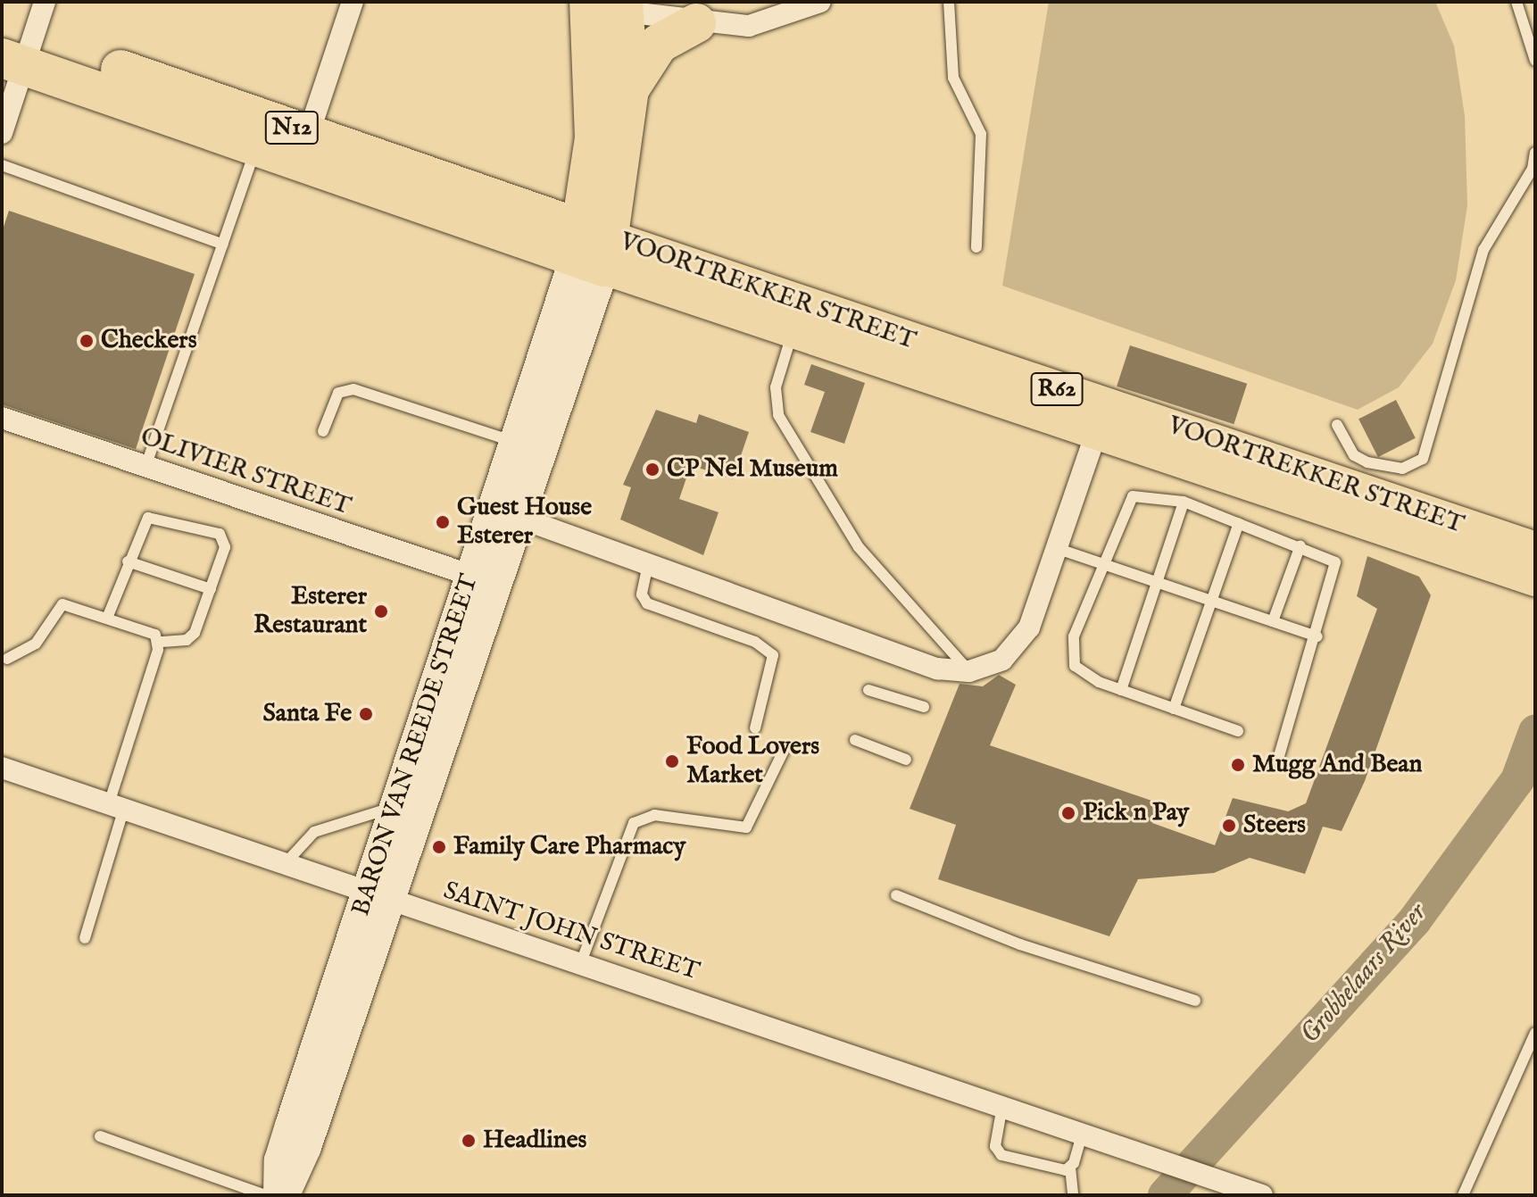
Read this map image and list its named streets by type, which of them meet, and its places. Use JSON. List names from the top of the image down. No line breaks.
{"streets":{"highway":["N12","VOORTREKKER STREET"],"main road":["R62","BARON VAN REEDE STREET"],"street":["OLIVIER STREET","SAINT JOHN STREET"]},"crossings":[["VOORTREKKER STREET","BARON VAN REEDE STREET"],["OLIVIER STREET","BARON VAN REEDE STREET"],["BARON VAN REEDE STREET","SAINT JOHN STREET"]],"water":["Grobbelaars River"],"places":["Checkers","CP Nel Museum","Guest House Esterer","Esterer Restaurant","Santa Fe","Food Lovers Market","Mugg And Bean","Pick n Pay","Steers","Family Care Pharmacy","Headlines"]}
